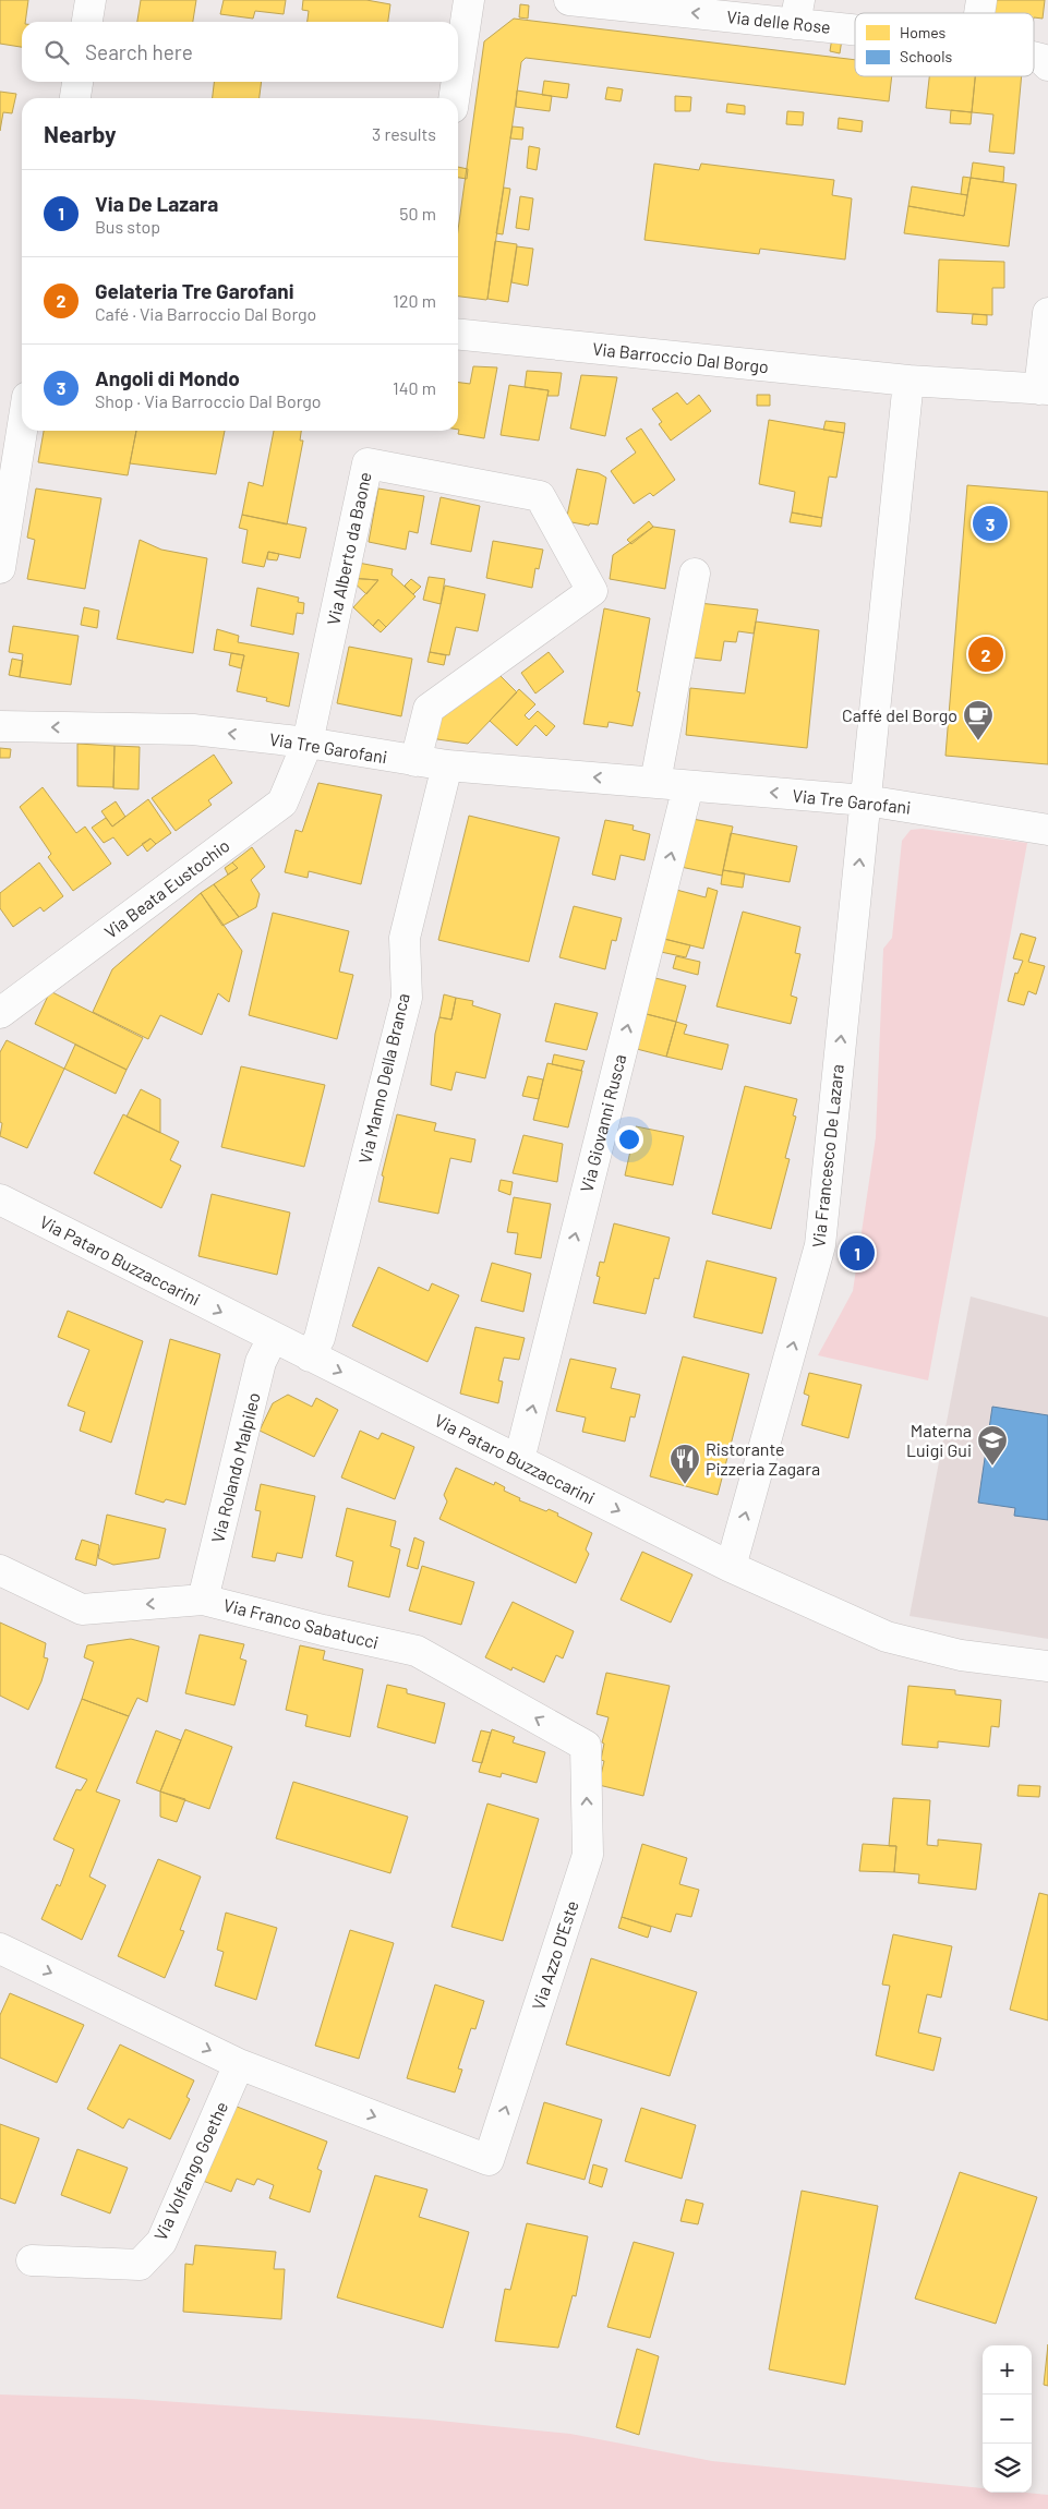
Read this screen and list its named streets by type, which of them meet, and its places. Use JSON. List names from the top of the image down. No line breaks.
{"streets":{"street":["Via delle Rose","Via Barroccio Dal Borgo","Via Alberto da Baone","Via Tre Garofani","Via Beata Eustochio","Via Manno Della Branca","Via Giovanni Rusca","Via Francesco De Lazara","Via Pataro Buzzaccarini","Via Rolando Malpileo","Via Franco Sabatucci","Via Azzo D'Este","Via Volfango Goethe"]},"crossings":[["Via Alberto da Baone","Via Tre Garofani"],["Via Alberto da Baone","Via Beata Eustochio"],["Via Tre Garofani","Via Beata Eustochio"],["Via Tre Garofani","Via Manno Della Branca"],["Via Tre Garofani","Via Giovanni Rusca"],["Via Tre Garofani","Via Francesco De Lazara"],["Via Manno Della Branca","Via Pataro Buzzaccarini"],["Via Giovanni Rusca","Via Pataro Buzzaccarini"],["Via Francesco De Lazara","Via Pataro Buzzaccarini"],["Via Pataro Buzzaccarini","Via Rolando Malpileo"],["Via Rolando Malpileo","Via Franco Sabatucci"],["Via Franco Sabatucci","Via Azzo D'Este"],["Via Azzo D'Este","Via Volfango Goethe"]],"one_way":["Via delle Rose","Via Tre Garofani","Via Giovanni Rusca","Via Francesco De Lazara","Via Pataro Buzzaccarini","Via Franco Sabatucci"],"places":{"cafe":["Caffé del Borgo"],"school or university":["Materna Luigi Gui"],"restaurant":["Ristorante Pizzeria Zagara"]},"legend":["Homes","Schools"],"page":{"search":"Search here","heading":["Nearby","3 results"],"list":[{"mark":"1","name":"Via De Lazara","note":"Bus stop","value":"50 m"},{"mark":"2","name":"Gelateria Tre Garofani","note":"Café · Via Barroccio Dal Borgo","value":"120 m"},{"mark":"3","name":"Angoli di Mondo","note":"Shop · Via Barroccio Dal Borgo","value":"140 m"}],"pins":["3","2","1"],"map_buttons":["+","−"]}}
